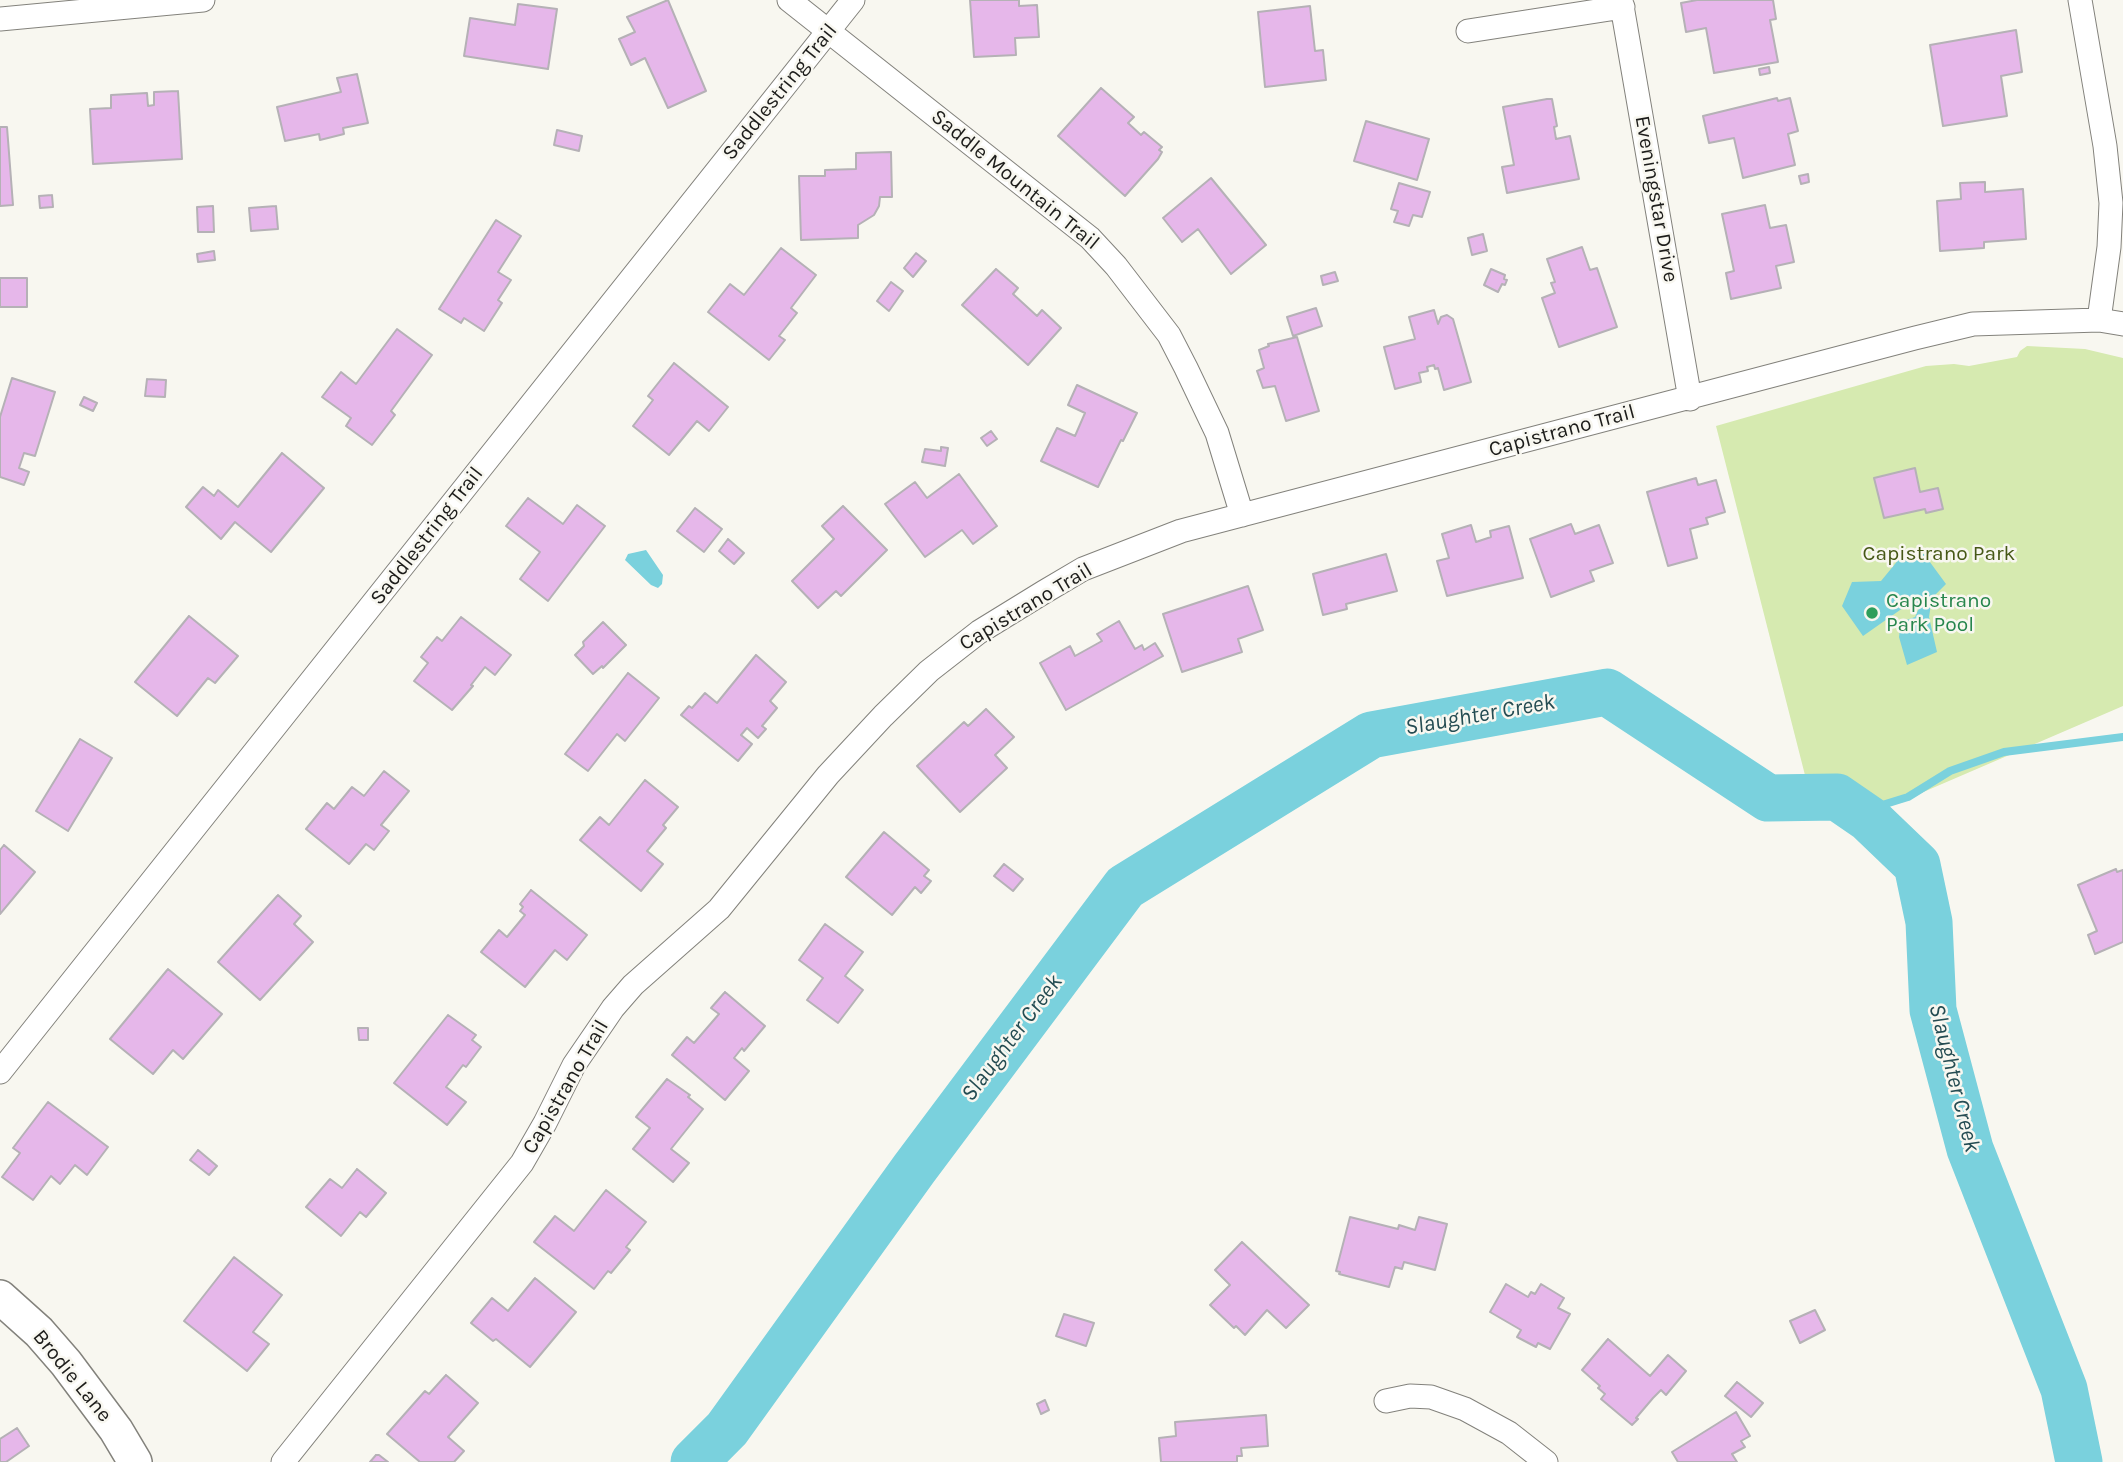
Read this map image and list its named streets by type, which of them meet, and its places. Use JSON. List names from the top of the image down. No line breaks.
{"streets":{"main road":["Brodie Lane"],"street":["Saddlestring Trail","Saddle Mountain Trail","Eveningstar Drive","Capistrano Trail"]},"crossings":[["Saddlestring Trail","Saddle Mountain Trail"],["Saddle Mountain Trail","Capistrano Trail"],["Eveningstar Drive","Capistrano Trail"]],"water":["Slaughter Creek"],"parks":["Capistrano Park"],"places":["Capistrano Park Pool"]}
